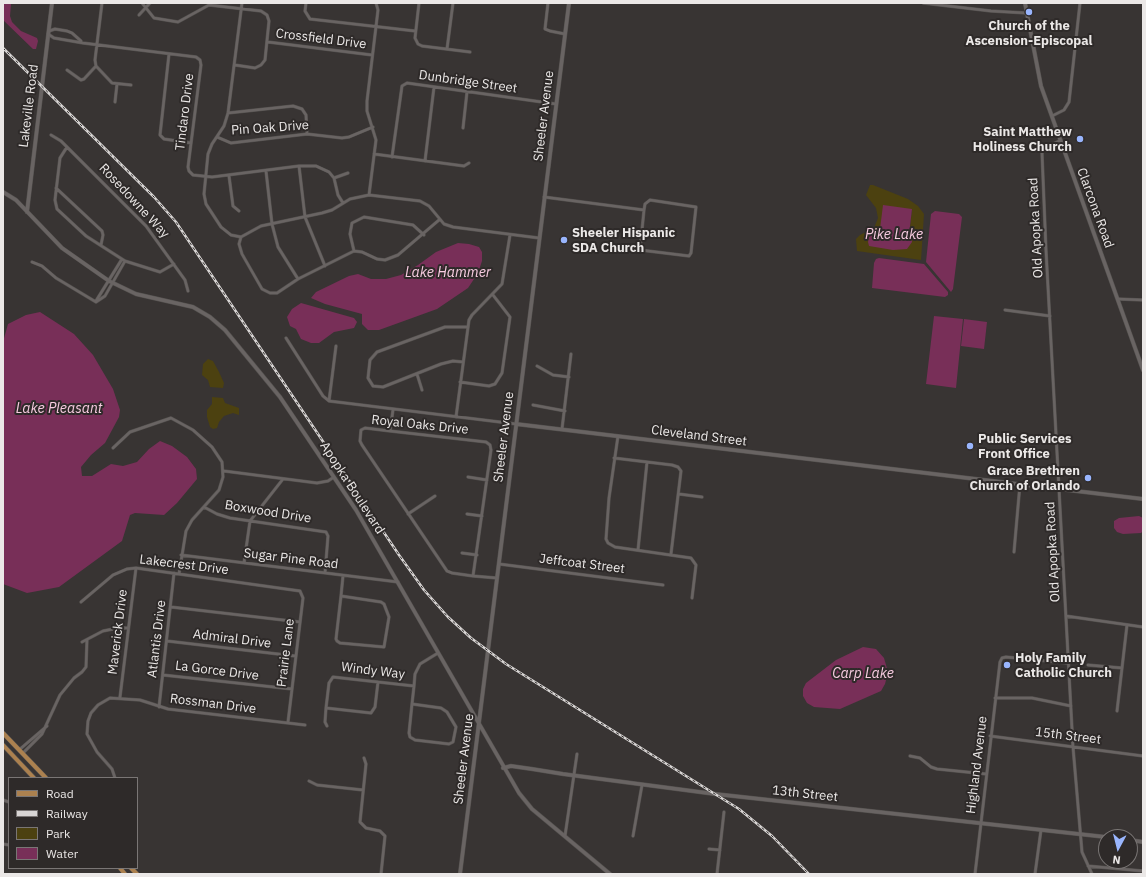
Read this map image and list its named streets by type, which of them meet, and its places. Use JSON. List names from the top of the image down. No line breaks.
{"streets":{"street":["Crossfield Drive","Dunbridge Street","Lakeville Road","Tindaro Drive","Sheeler Avenue","Pin Oak Drive","Rosedowne Way","Clarcona Road","Old Apopka Road","Royal Oaks Drive","Cleveland Street","Apopka Boulevard","Boxwood Drive","Sugar Pine Road","Jeffcoat Street","Lakecrest Drive","Maverick Drive","Atlantis Drive","Admiral Drive","Prairie Lane","La Gorce Drive","Windy Way","Rossman Drive","15th Street","Highland Avenue","13th Street"]},"crossings":[["Dunbridge Street","Sheeler Avenue"],["Lakeville Road","Tindaro Drive"],["Lakeville Road","Apopka Boulevard"],["Sheeler Avenue","Royal Oaks Drive"],["Sheeler Avenue","Cleveland Street"],["Sheeler Avenue","Apopka Boulevard"],["Sheeler Avenue","Jeffcoat Street"],["Clarcona Road","Old Apopka Road"],["Old Apopka Road","Cleveland Street"],["Old Apopka Road","15th Street"],["Old Apopka Road","Highland Avenue"],["Old Apopka Road","13th Street"],["Apopka Boulevard","Sugar Pine Road"],["Apopka Boulevard","13th Street"],["Boxwood Drive","Sugar Pine Road"],["Lakecrest Drive","Maverick Drive"],["Lakecrest Drive","Atlantis Drive"],["Lakecrest Drive","Prairie Lane"],["Maverick Drive","Rossman Drive"],["Atlantis Drive","Admiral Drive"],["Atlantis Drive","La Gorce Drive"],["Atlantis Drive","Rossman Drive"],["Admiral Drive","Prairie Lane"],["Prairie Lane","La Gorce Drive"],["Prairie Lane","Rossman Drive"],["15th Street","Highland Avenue"],["Highland Avenue","13th Street"]],"water":["Pike Lake","Lake Hammer","Lake Pleasant","Carp Lake"],"places":["Church of the Ascension-Episcopal","Saint Matthew Holiness Church","Sheeler Hispanic SDA Church","Public Services Front Office","Grace Brethren Church of Orlando","Holy Family Catholic Church"],"legend":["Road","Railway","Park","Water"],"north":"bottom"}
